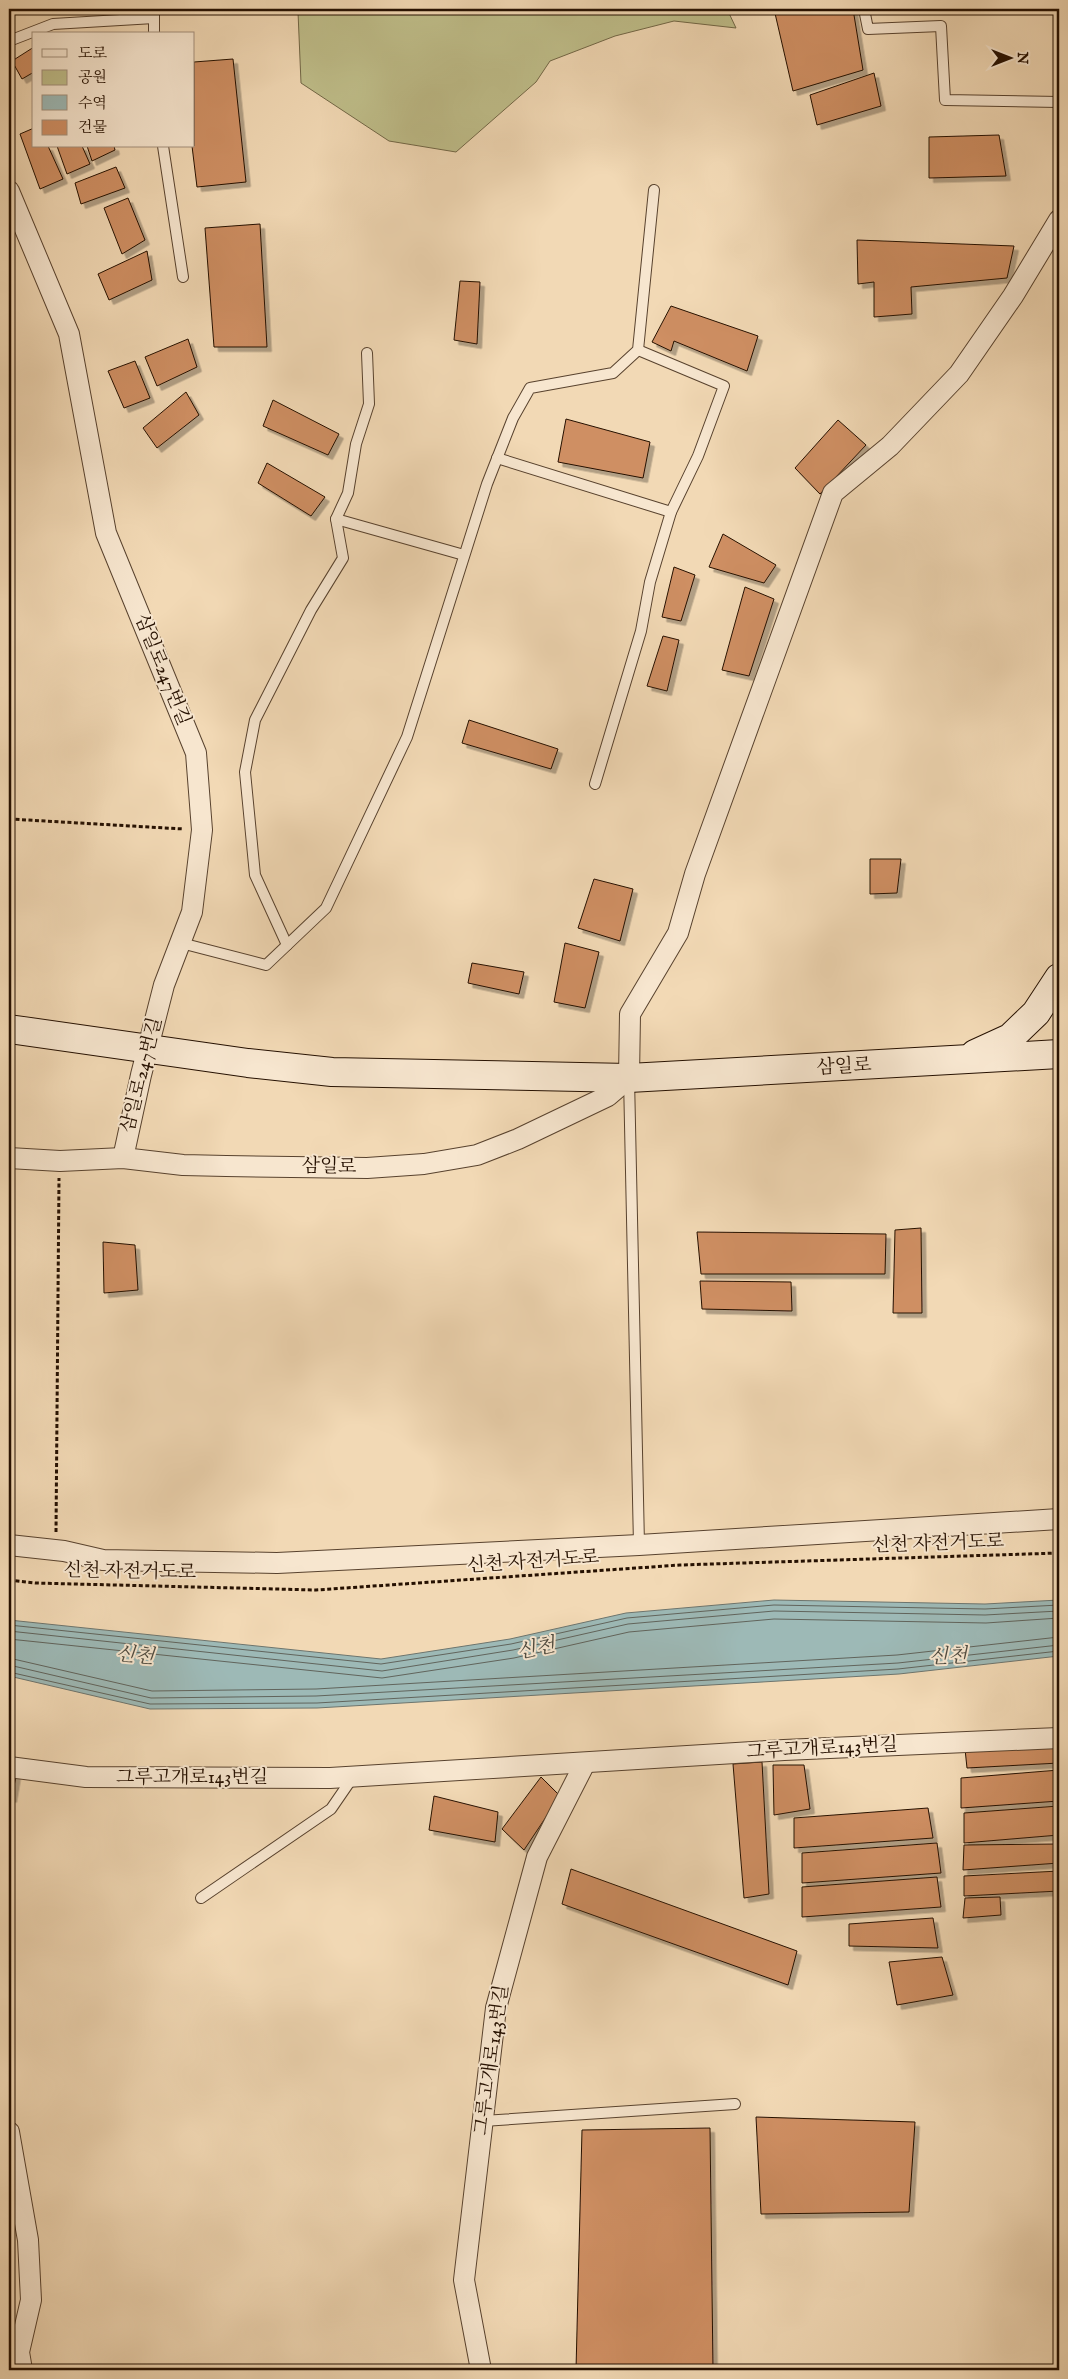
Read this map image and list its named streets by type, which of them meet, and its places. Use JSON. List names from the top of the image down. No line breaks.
{"streets":{"main road":["삼일로"],"street":["삼일로247번길","그루고개로143번길"],"path":["신천 자전거도로"]},"crossings":[["삼일로247번길","삼일로"]],"water":["신천"],"legend":["도로","공원","수역","건물"],"north":"right"}
